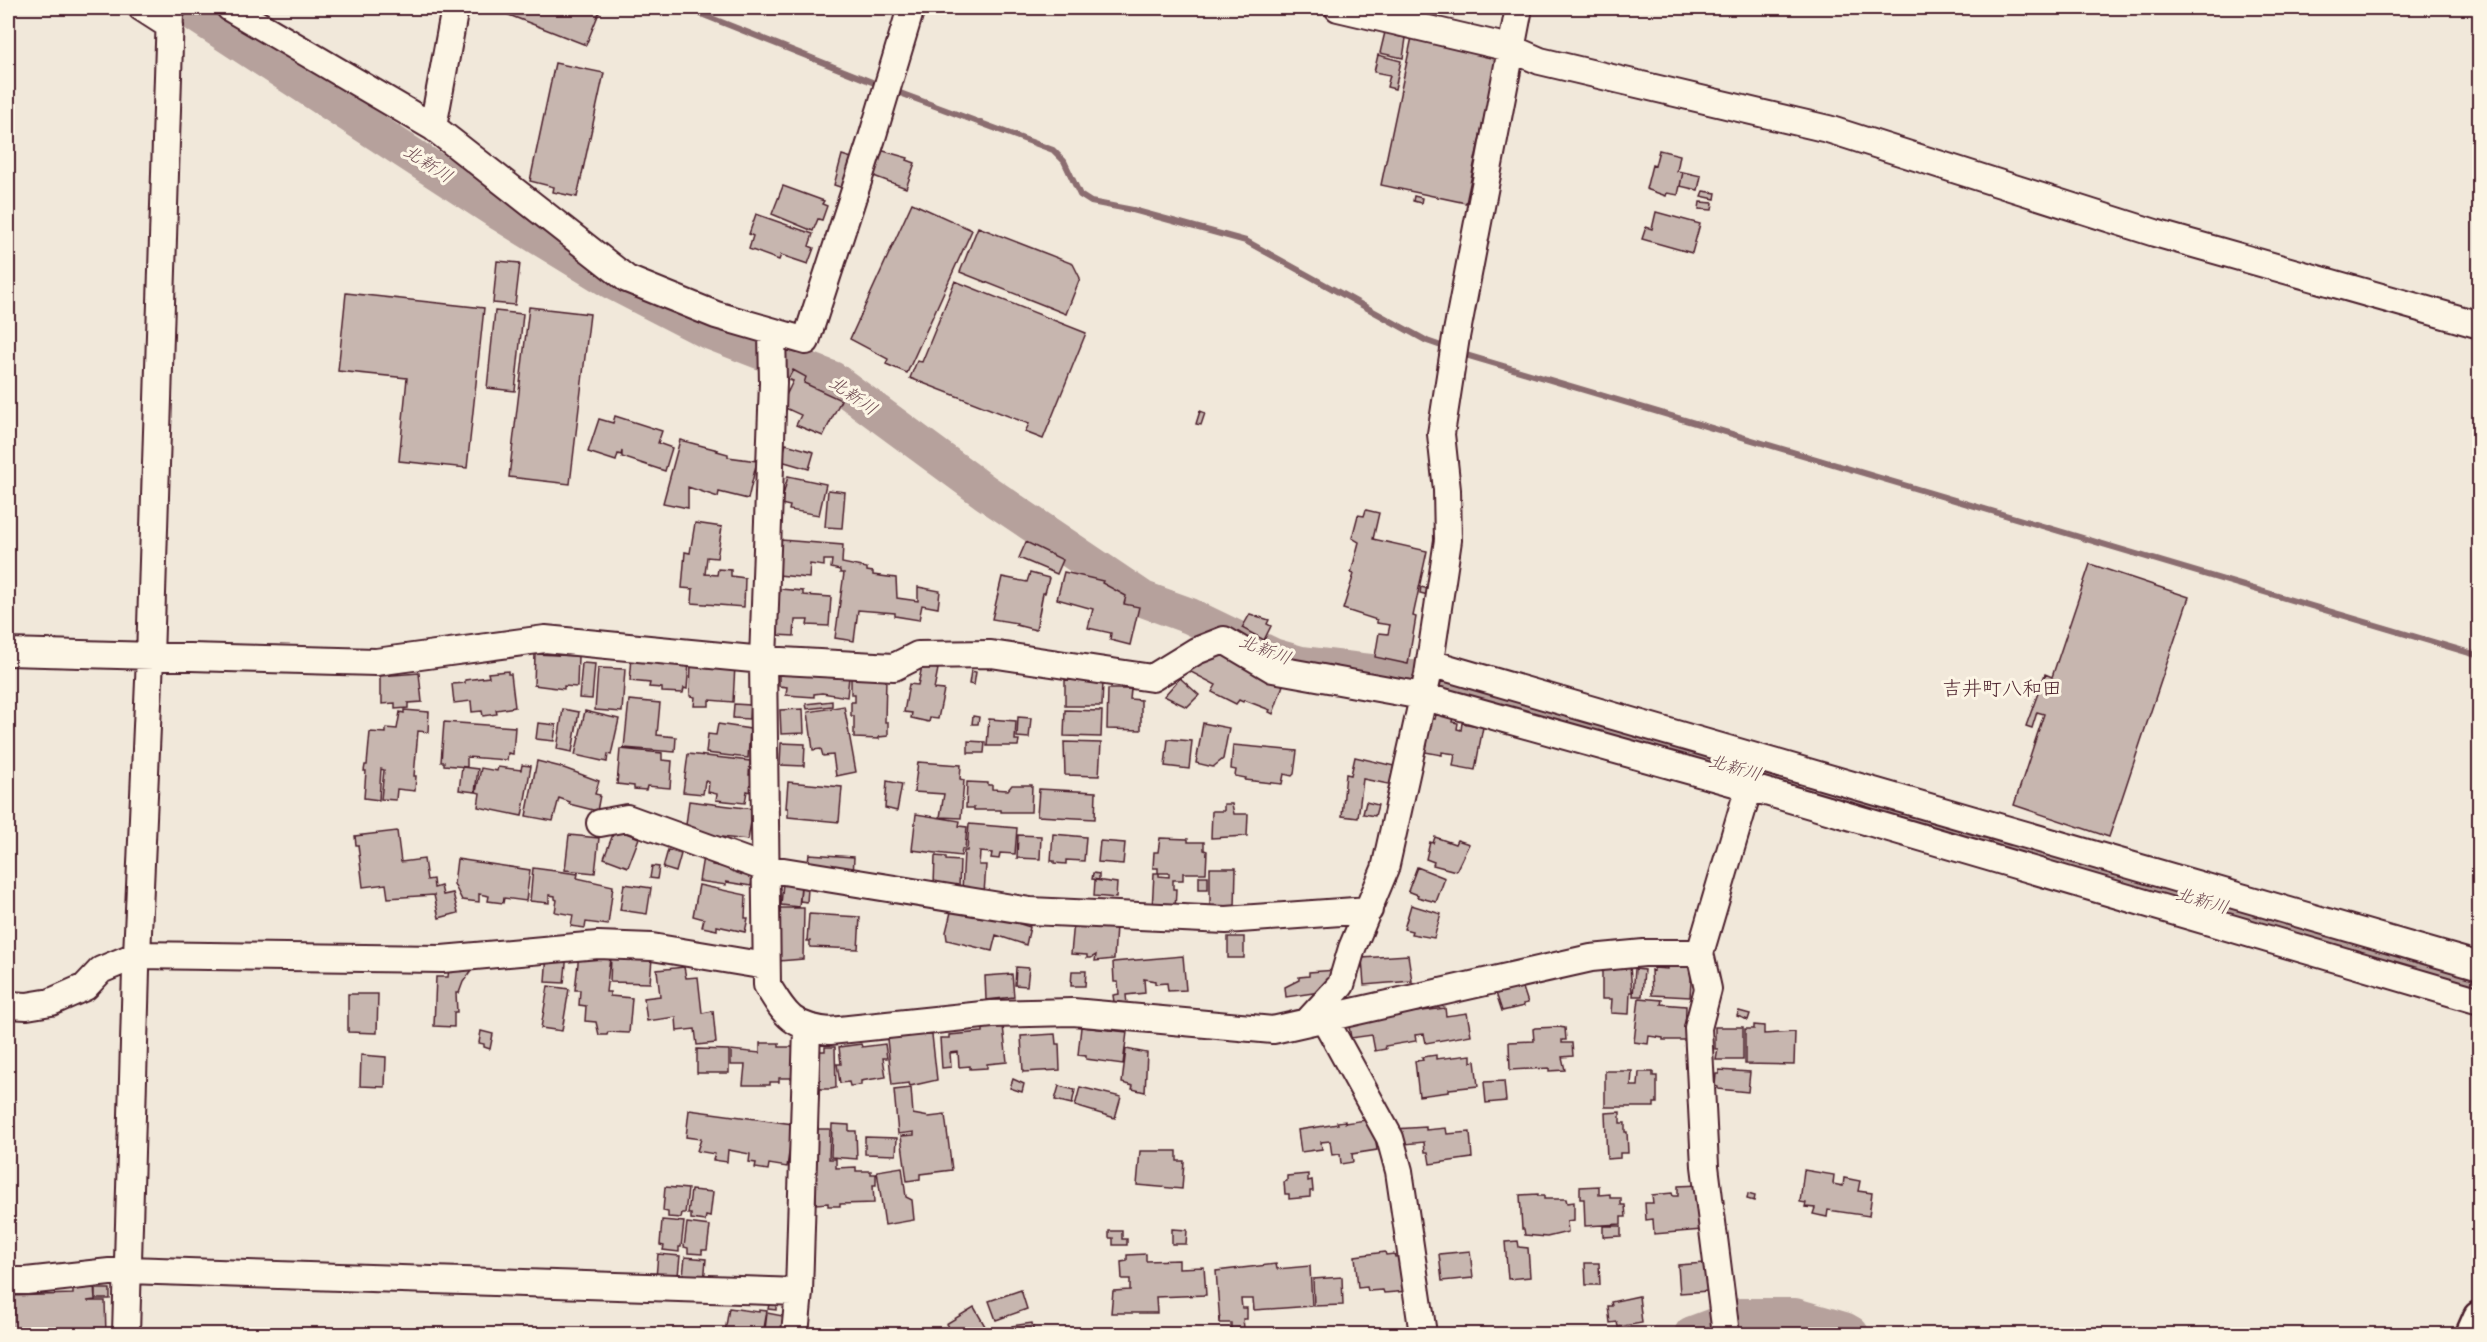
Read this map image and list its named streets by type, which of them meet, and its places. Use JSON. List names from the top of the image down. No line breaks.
{"districts":["吉井町八和田"],"water":["北新川"]}
